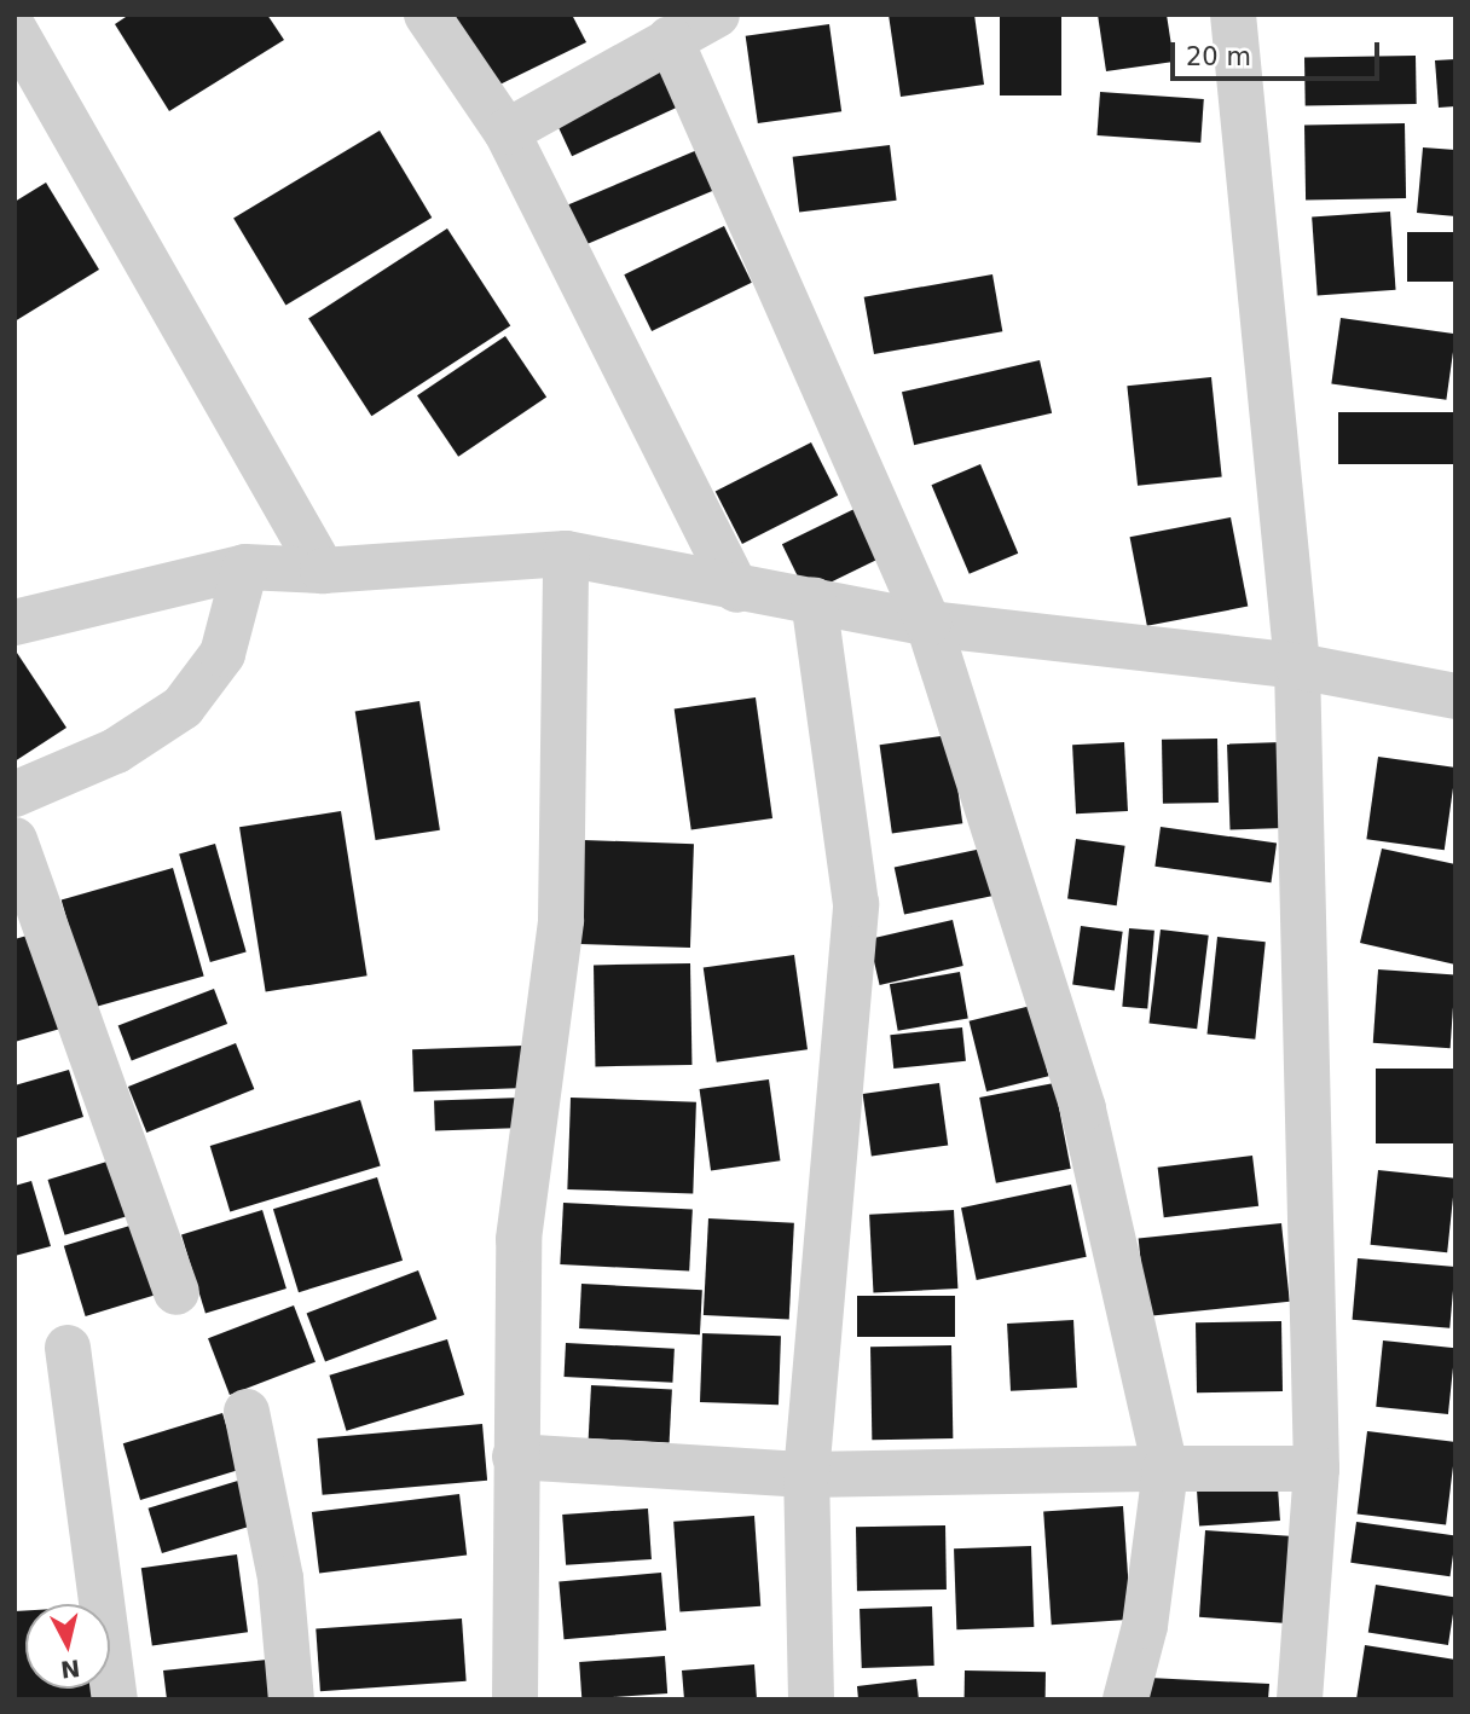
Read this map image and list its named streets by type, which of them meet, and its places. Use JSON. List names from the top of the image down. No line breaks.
{"scale_bar":"20 m","north":"bottom"}
